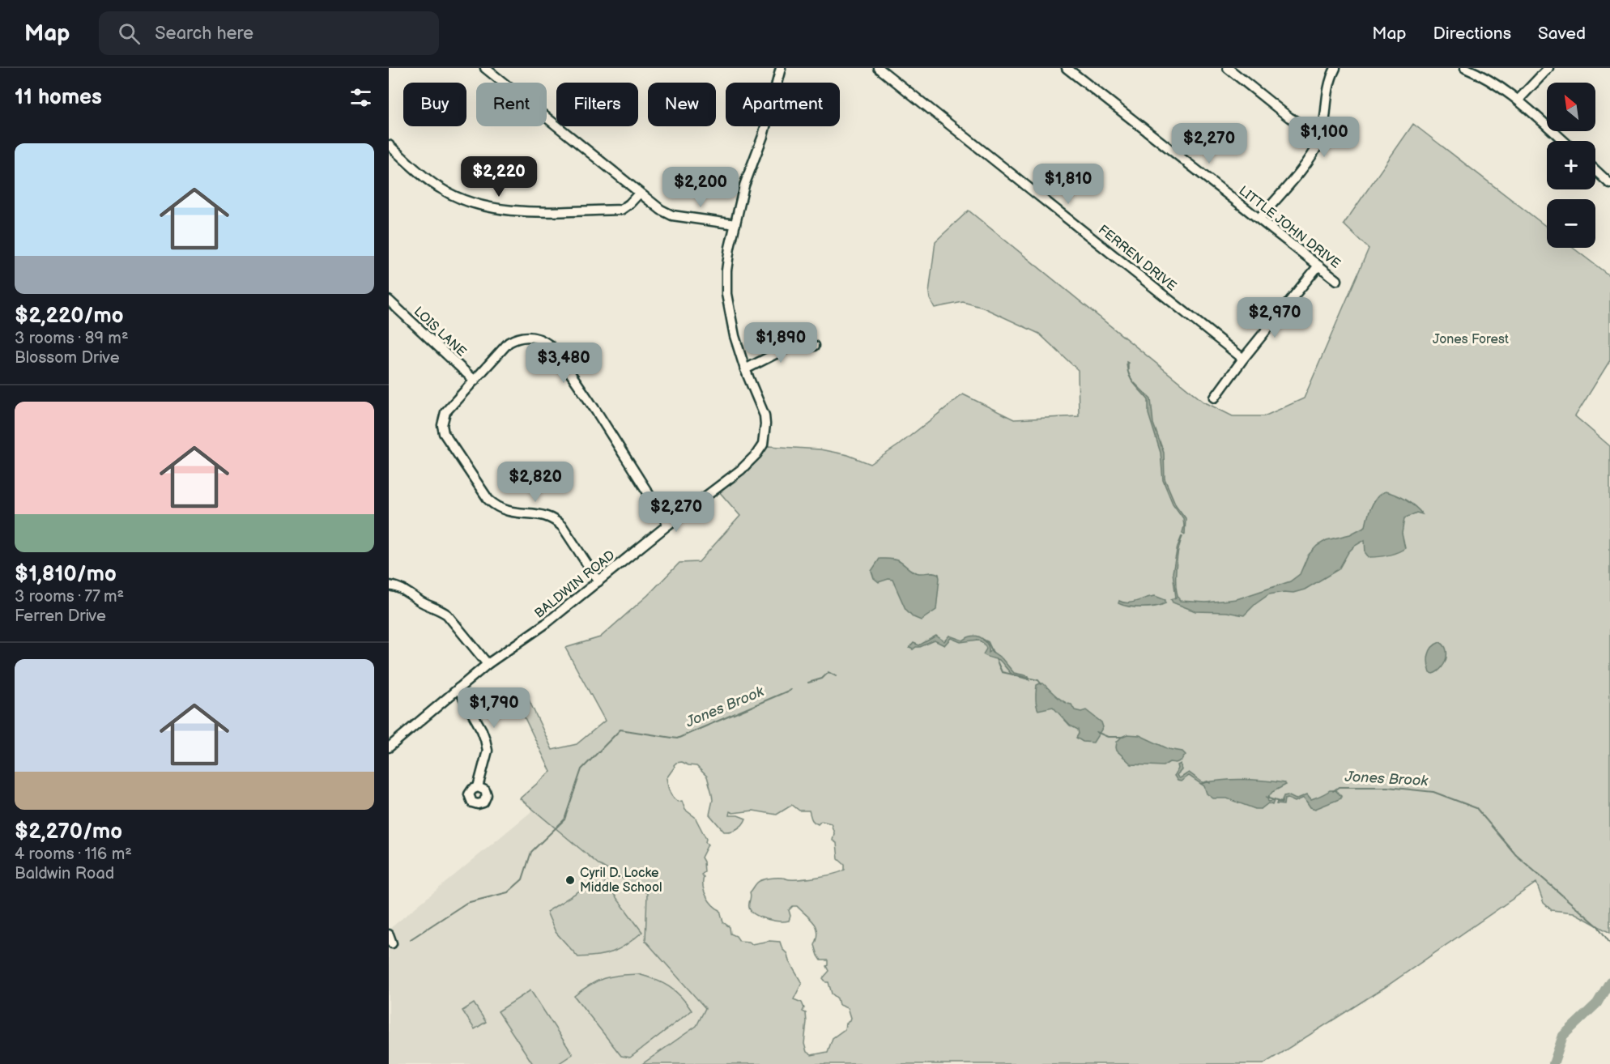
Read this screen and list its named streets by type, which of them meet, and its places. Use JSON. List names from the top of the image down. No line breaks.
{"streets":{"street":["LITTLE JOHN DRIVE","FERREN DRIVE","LOIS LANE","BALDWIN ROAD"]},"water":["Jones Brook"],"parks":["Jones Forest"],"places":["Cyril D. Locke Middle School"],"north":"top left","page":{"header":"Map","search":"Search here","nav":["Map","Directions","Saved"],"heading":"11 homes","map_buttons":["+","−"],"chip":["Buy","Rent","Filters","New","Apartment"],"price":["$1,100","$2,270","$2,220","$1,810","$2,200","$2,970","$1,890","$3,480","$2,820","$2,270","$1,790"],"list":[{"name":"$2,220/mo","note":"3 rooms · 89 m² · Blossom Drive"},{"name":"$1,810/mo","note":"3 rooms · 77 m² · Ferren Drive"},{"name":"$2,270/mo","note":"4 rooms · 116 m² · Baldwin Road"}]}}
